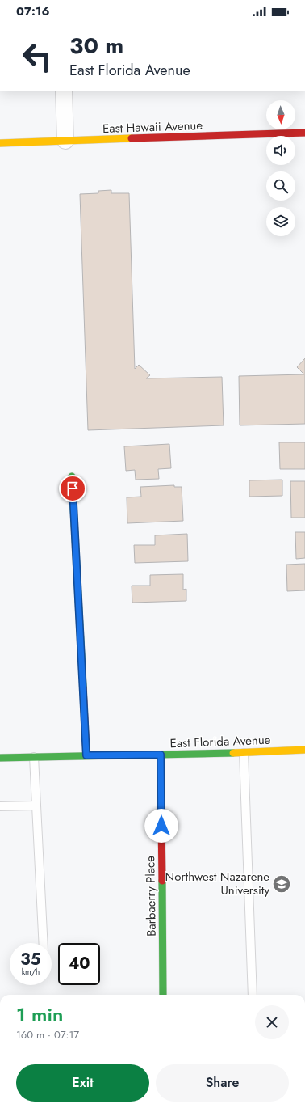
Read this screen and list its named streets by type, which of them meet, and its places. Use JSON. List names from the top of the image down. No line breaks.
{"streets":{"street":["East Hawaii Avenue","East Florida Avenue","Barbaerry Place"]},"crossings":[["East Florida Avenue","Barbaerry Place"]],"places":{"school or university":["Northwest Nazarene University"]},"north":"bottom","page":{"status":"07:16","turn":["30 m","East Florida Avenue"],"speed":"35 km/h","limit":"40","heading":["1 min","160 m · 07:17"],"buttons":["Exit","Share"]}}
